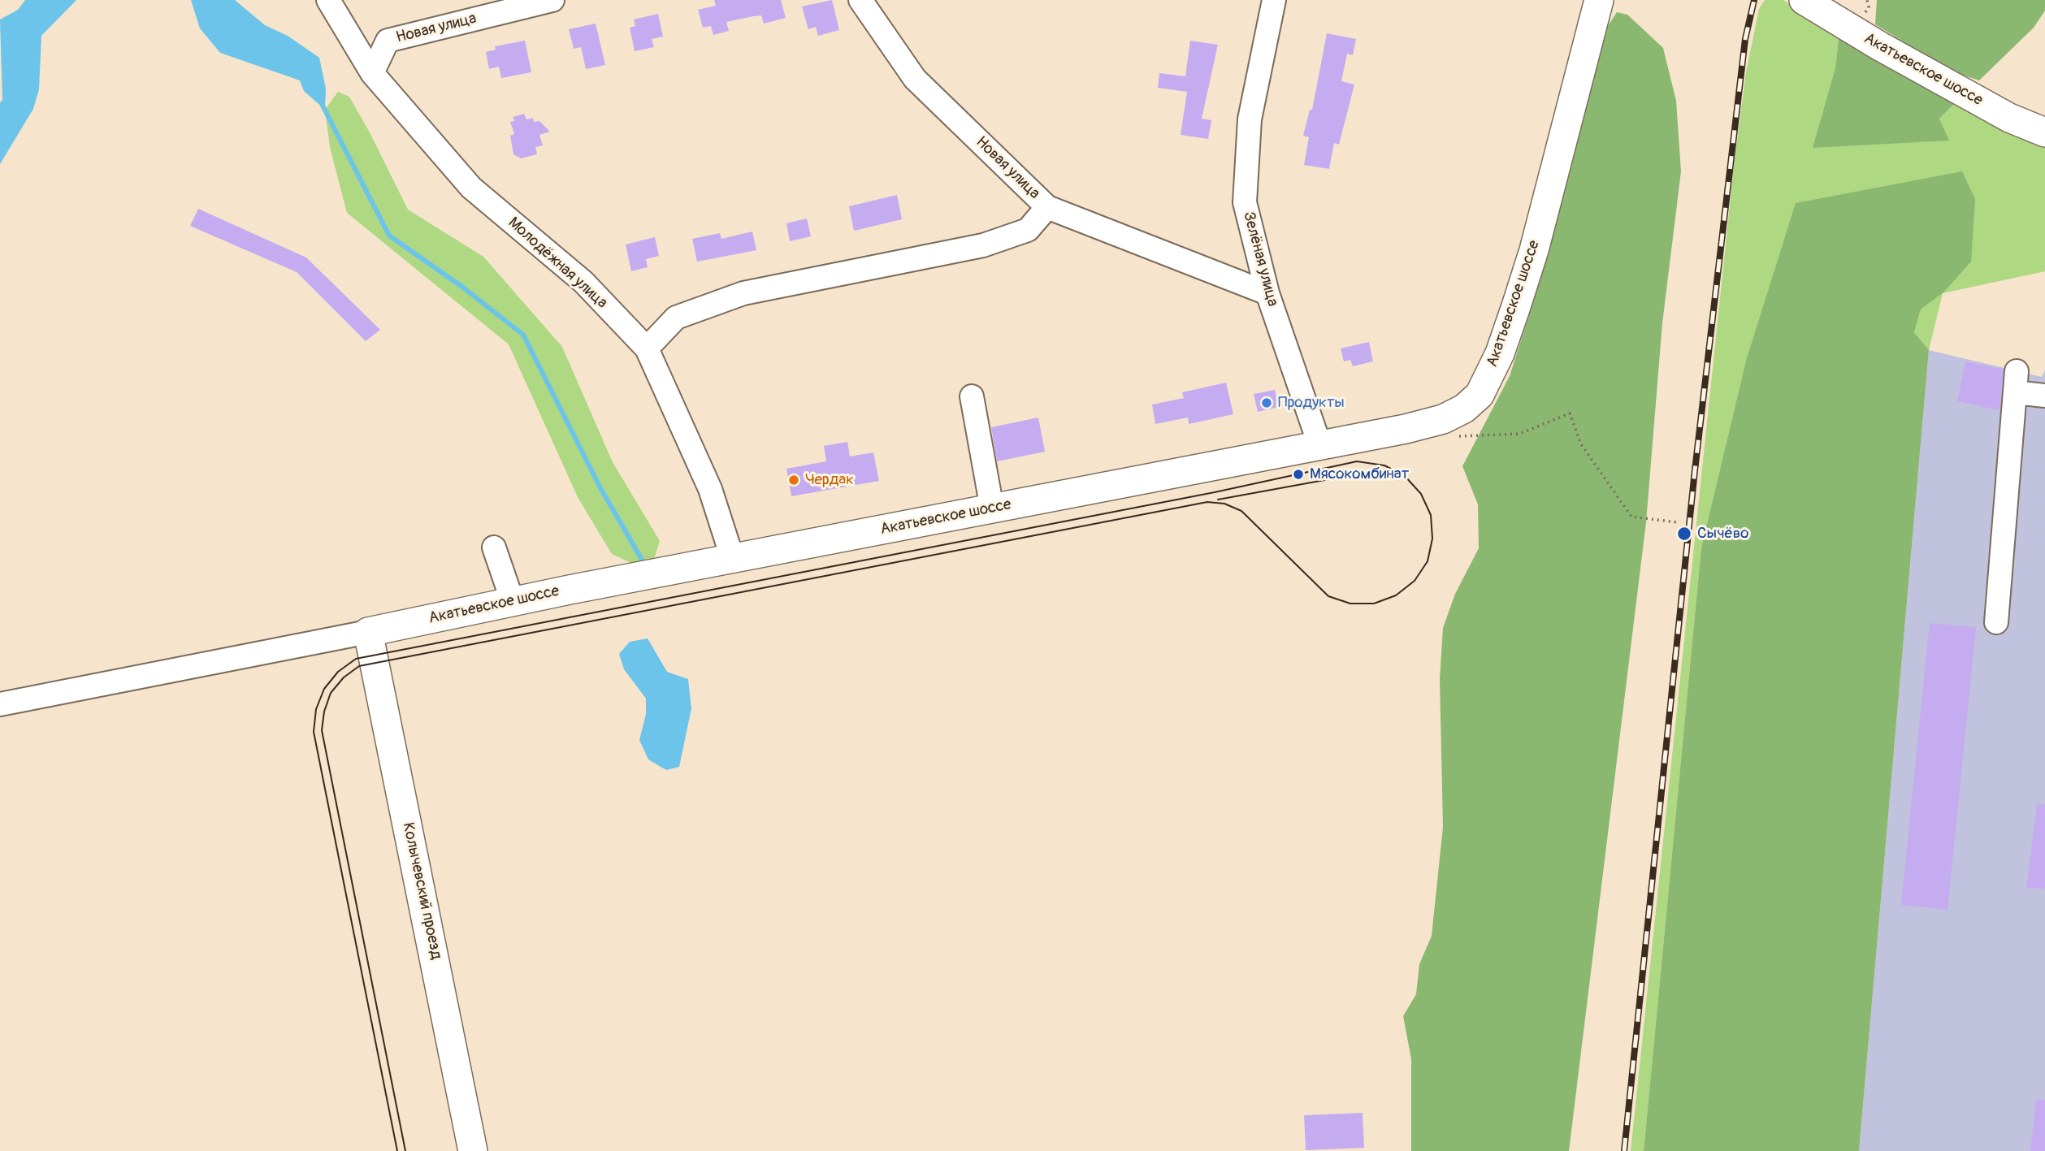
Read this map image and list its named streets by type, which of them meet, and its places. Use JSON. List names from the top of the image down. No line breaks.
{"streets":{"main road":["Акатьевское шоссе","Колычевский проезд"],"street":["Новая улица","Зелёная улица","Молодёжная улица"]},"crossings":[["Новая улица","Зелёная улица"],["Новая улица","Молодёжная улица"],["Акатьевское шоссе","Зелёная улица"],["Акатьевское шоссе","Молодёжная улица"],["Акатьевское шоссе","Колычевский проезд"]],"places":["Продукты","Мясокомбинат","Чердак","Сычёво"]}
